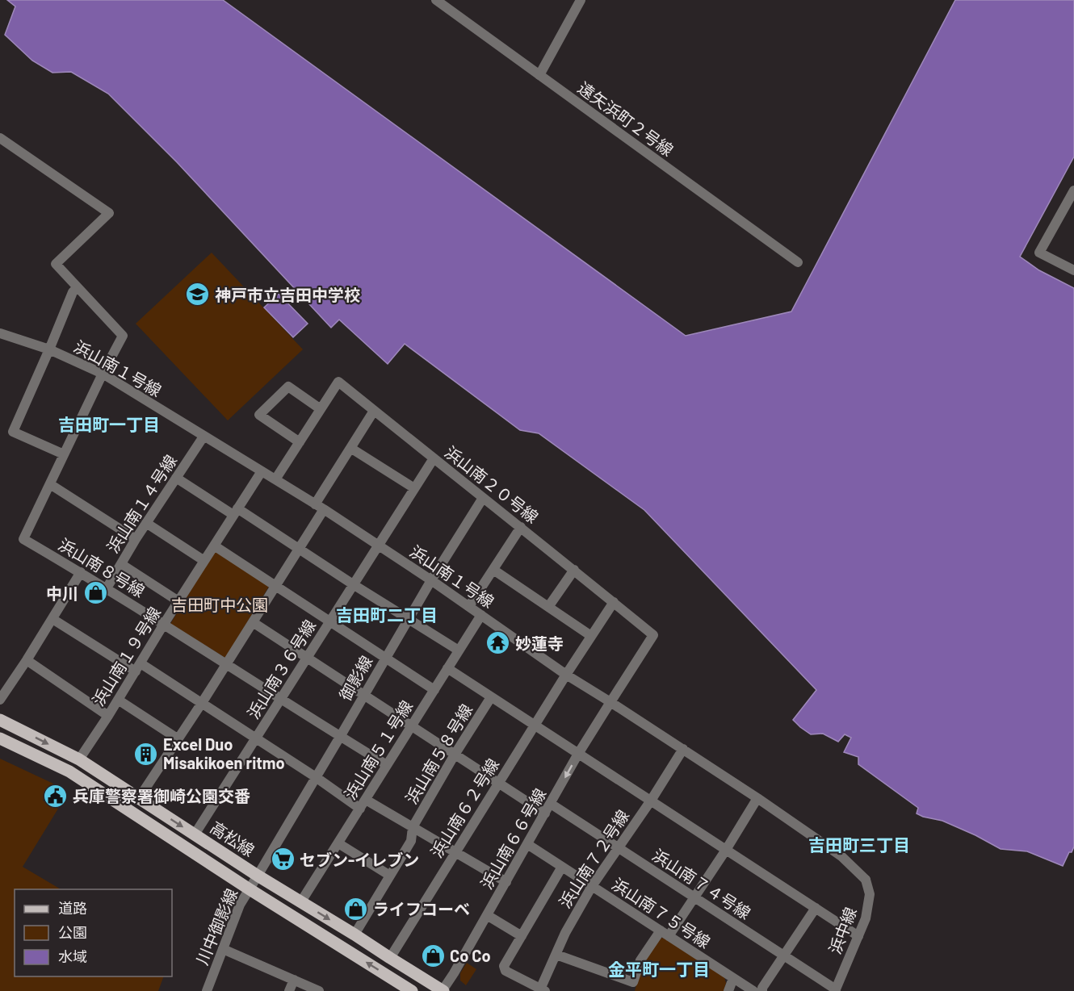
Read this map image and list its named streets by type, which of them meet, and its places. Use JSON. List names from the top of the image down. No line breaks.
{"streets":{"main road":["高松線"],"street":["遠矢浜町２号線","浜山南１号線","浜山南２０号線","浜山南１４号線","浜山南８号線","浜山南１９号線","浜山南３６号線","御影線","浜山南５１号線","浜山南５８号線","浜山南６２号線","浜山南６６号線","浜山南７２号線","浜山南７４号線","浜山南７５号線","川中御影線","浜中線"]},"crossings":[["浜山南１号線","浜山南２０号線"],["浜山南１号線","浜山南１４号線"],["浜山南１号線","浜山南１９号線"],["浜山南１号線","浜山南３６号線"],["浜山南１号線","御影線"],["浜山南１号線","浜山南５１号線"],["浜山南１号線","浜山南６２号線"],["浜山南１号線","浜山南６６号線"],["浜山南１号線","浜山南７２号線"],["浜山南１号線","浜中線"],["浜山南２０号線","浜山南３６号線"],["浜山南２０号線","御影線"],["浜山南２０号線","浜山南６２号線"],["浜山南２０号線","浜山南６６号線"],["浜山南１４号線","浜山南８号線"],["浜山南８号線","浜山南１９号線"],["浜山南８号線","浜山南３６号線"],["浜山南８号線","御影線"],["浜山南８号線","浜山南５１号線"],["浜山南１９号線","高松線"],["浜山南３６号線","高松線"],["御影線","高松線"],["御影線","川中御影線"],["浜山南５１号線","高松線"],["浜山南５８号線","高松線"],["浜山南６２号線","高松線"],["高松線","浜山南６６号線"],["高松線","川中御影線"],["浜山南６６号線","浜山南７４号線"],["浜山南６６号線","浜山南７５号線"],["浜山南７２号線","浜山南７４号線"],["浜山南７２号線","浜山南７５号線"],["浜山南７４号線","浜中線"]],"districts":["吉田町一丁目","吉田町二丁目","吉田町三丁目","金平町一丁目"],"parks":["吉田町中公園"],"places":{"school or university":["神戸市立吉田中学校"],"shop":["中川","ライフコーベ","Co Co"],"temple":["妙蓮寺"],"building":["Excel Duo Misakikoen ritmo"],"public building":["兵庫警察署御崎公園交番"],"supermarket":["セブン-イレブン"]},"legend":["道路","公園","水域"]}
